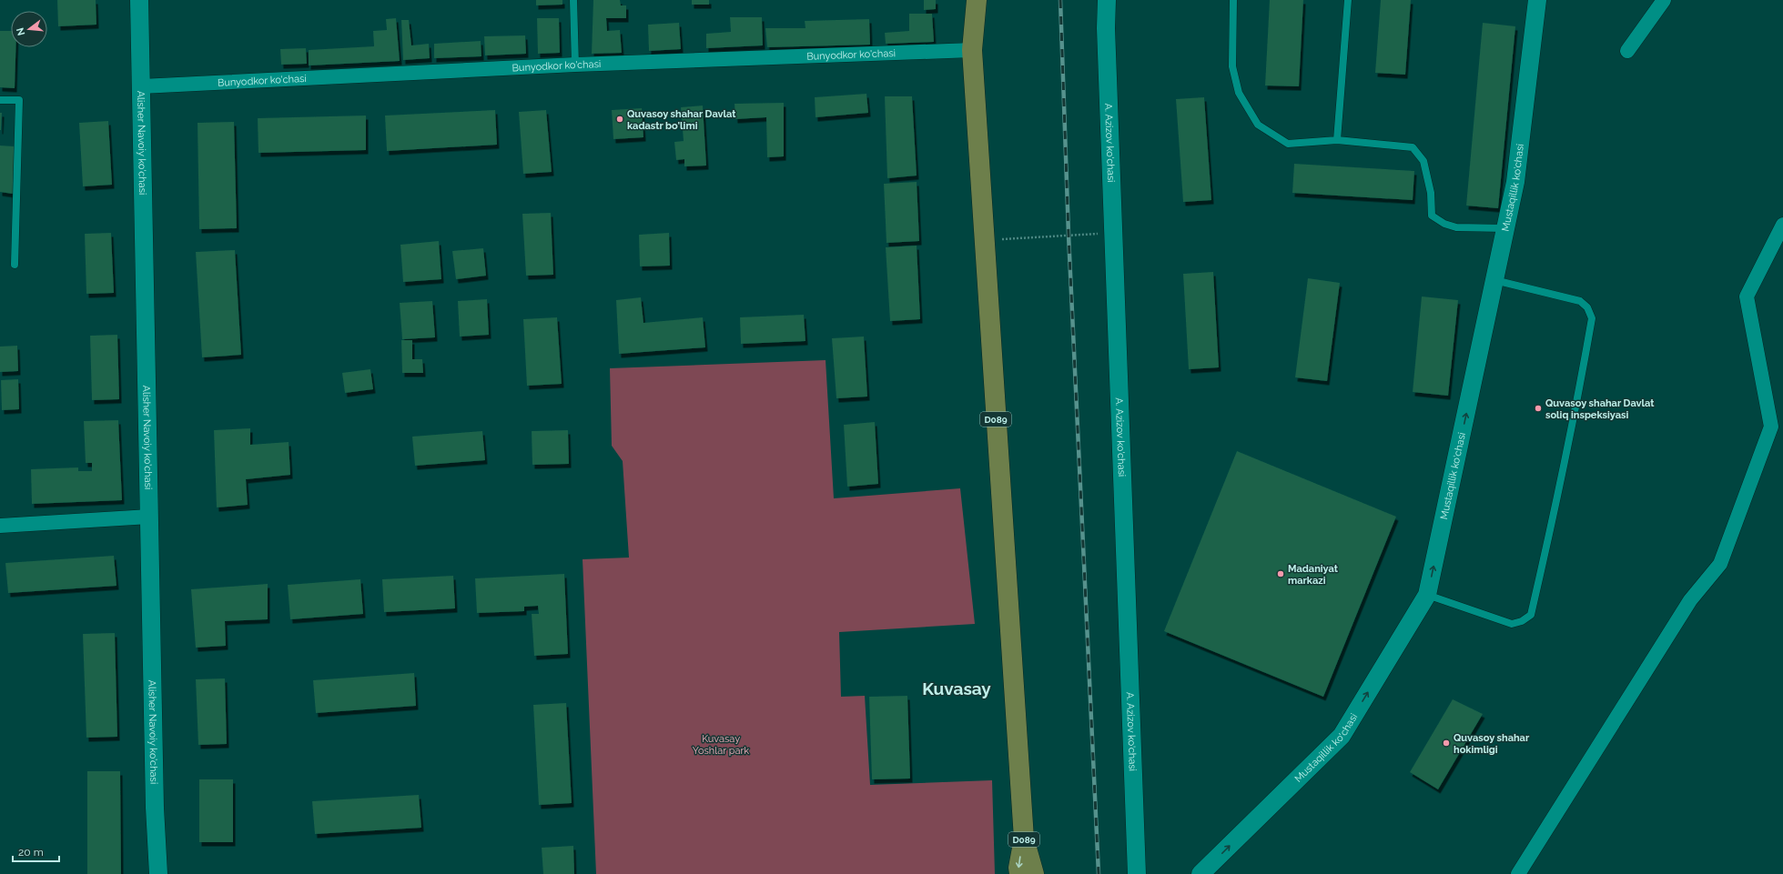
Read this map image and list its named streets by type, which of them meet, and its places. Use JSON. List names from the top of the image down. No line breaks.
{"streets":{"main road":["D089"],"street":["Bunyodkor ko'chasi","Alisher Navoiy ko'chasi","A. Azizov ko'chasi","Mustaqillik ko'chasi"]},"crossings":[["Bunyodkor ko'chasi","Alisher Navoiy ko'chasi"],["Bunyodkor ko'chasi","D089"]],"one_way":["Mustaqillik ko'chasi"],"districts":["Kuvasay"],"parks":["Kuvasay Yoshlar park"],"places":["Quvasoy shahar Davlat kadastr bo'limi","Quvasoy shahar Davlat soliq inspeksiyasi","Madaniyat markazi","Quvasoy shahar hokimligi"],"scale_bar":"20 m","north":"left"}
